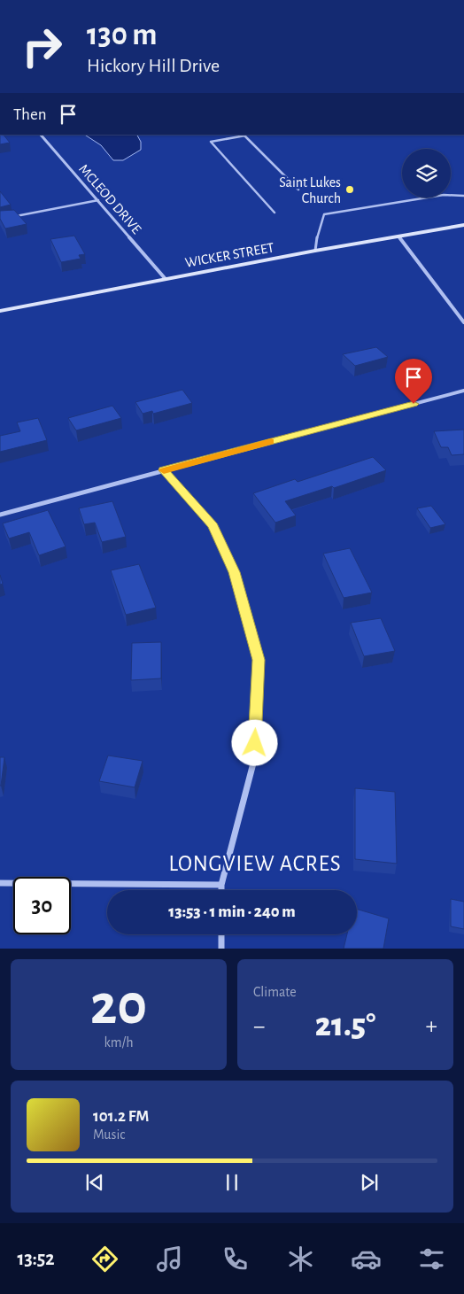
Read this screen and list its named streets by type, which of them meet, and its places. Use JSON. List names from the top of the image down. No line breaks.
{"streets":{"main road":["WICKER STREET"],"street":["MCLEOD DRIVE"]},"crossings":[["MCLEOD DRIVE","WICKER STREET"]],"districts":["LONGVIEW ACRES"],"places":["Saint Lukes Church"],"page":{"turn":["130 m","Hickory Hill Drive"],"then":"Then","limit":"30","trip":"13:53 · 1 min · 240 m","tile":[["20","km/h"],"Climate"],"heat":["−","21.5°","+"],"song":["101.2 FM","Music"],"tabs":"13:52"}}
